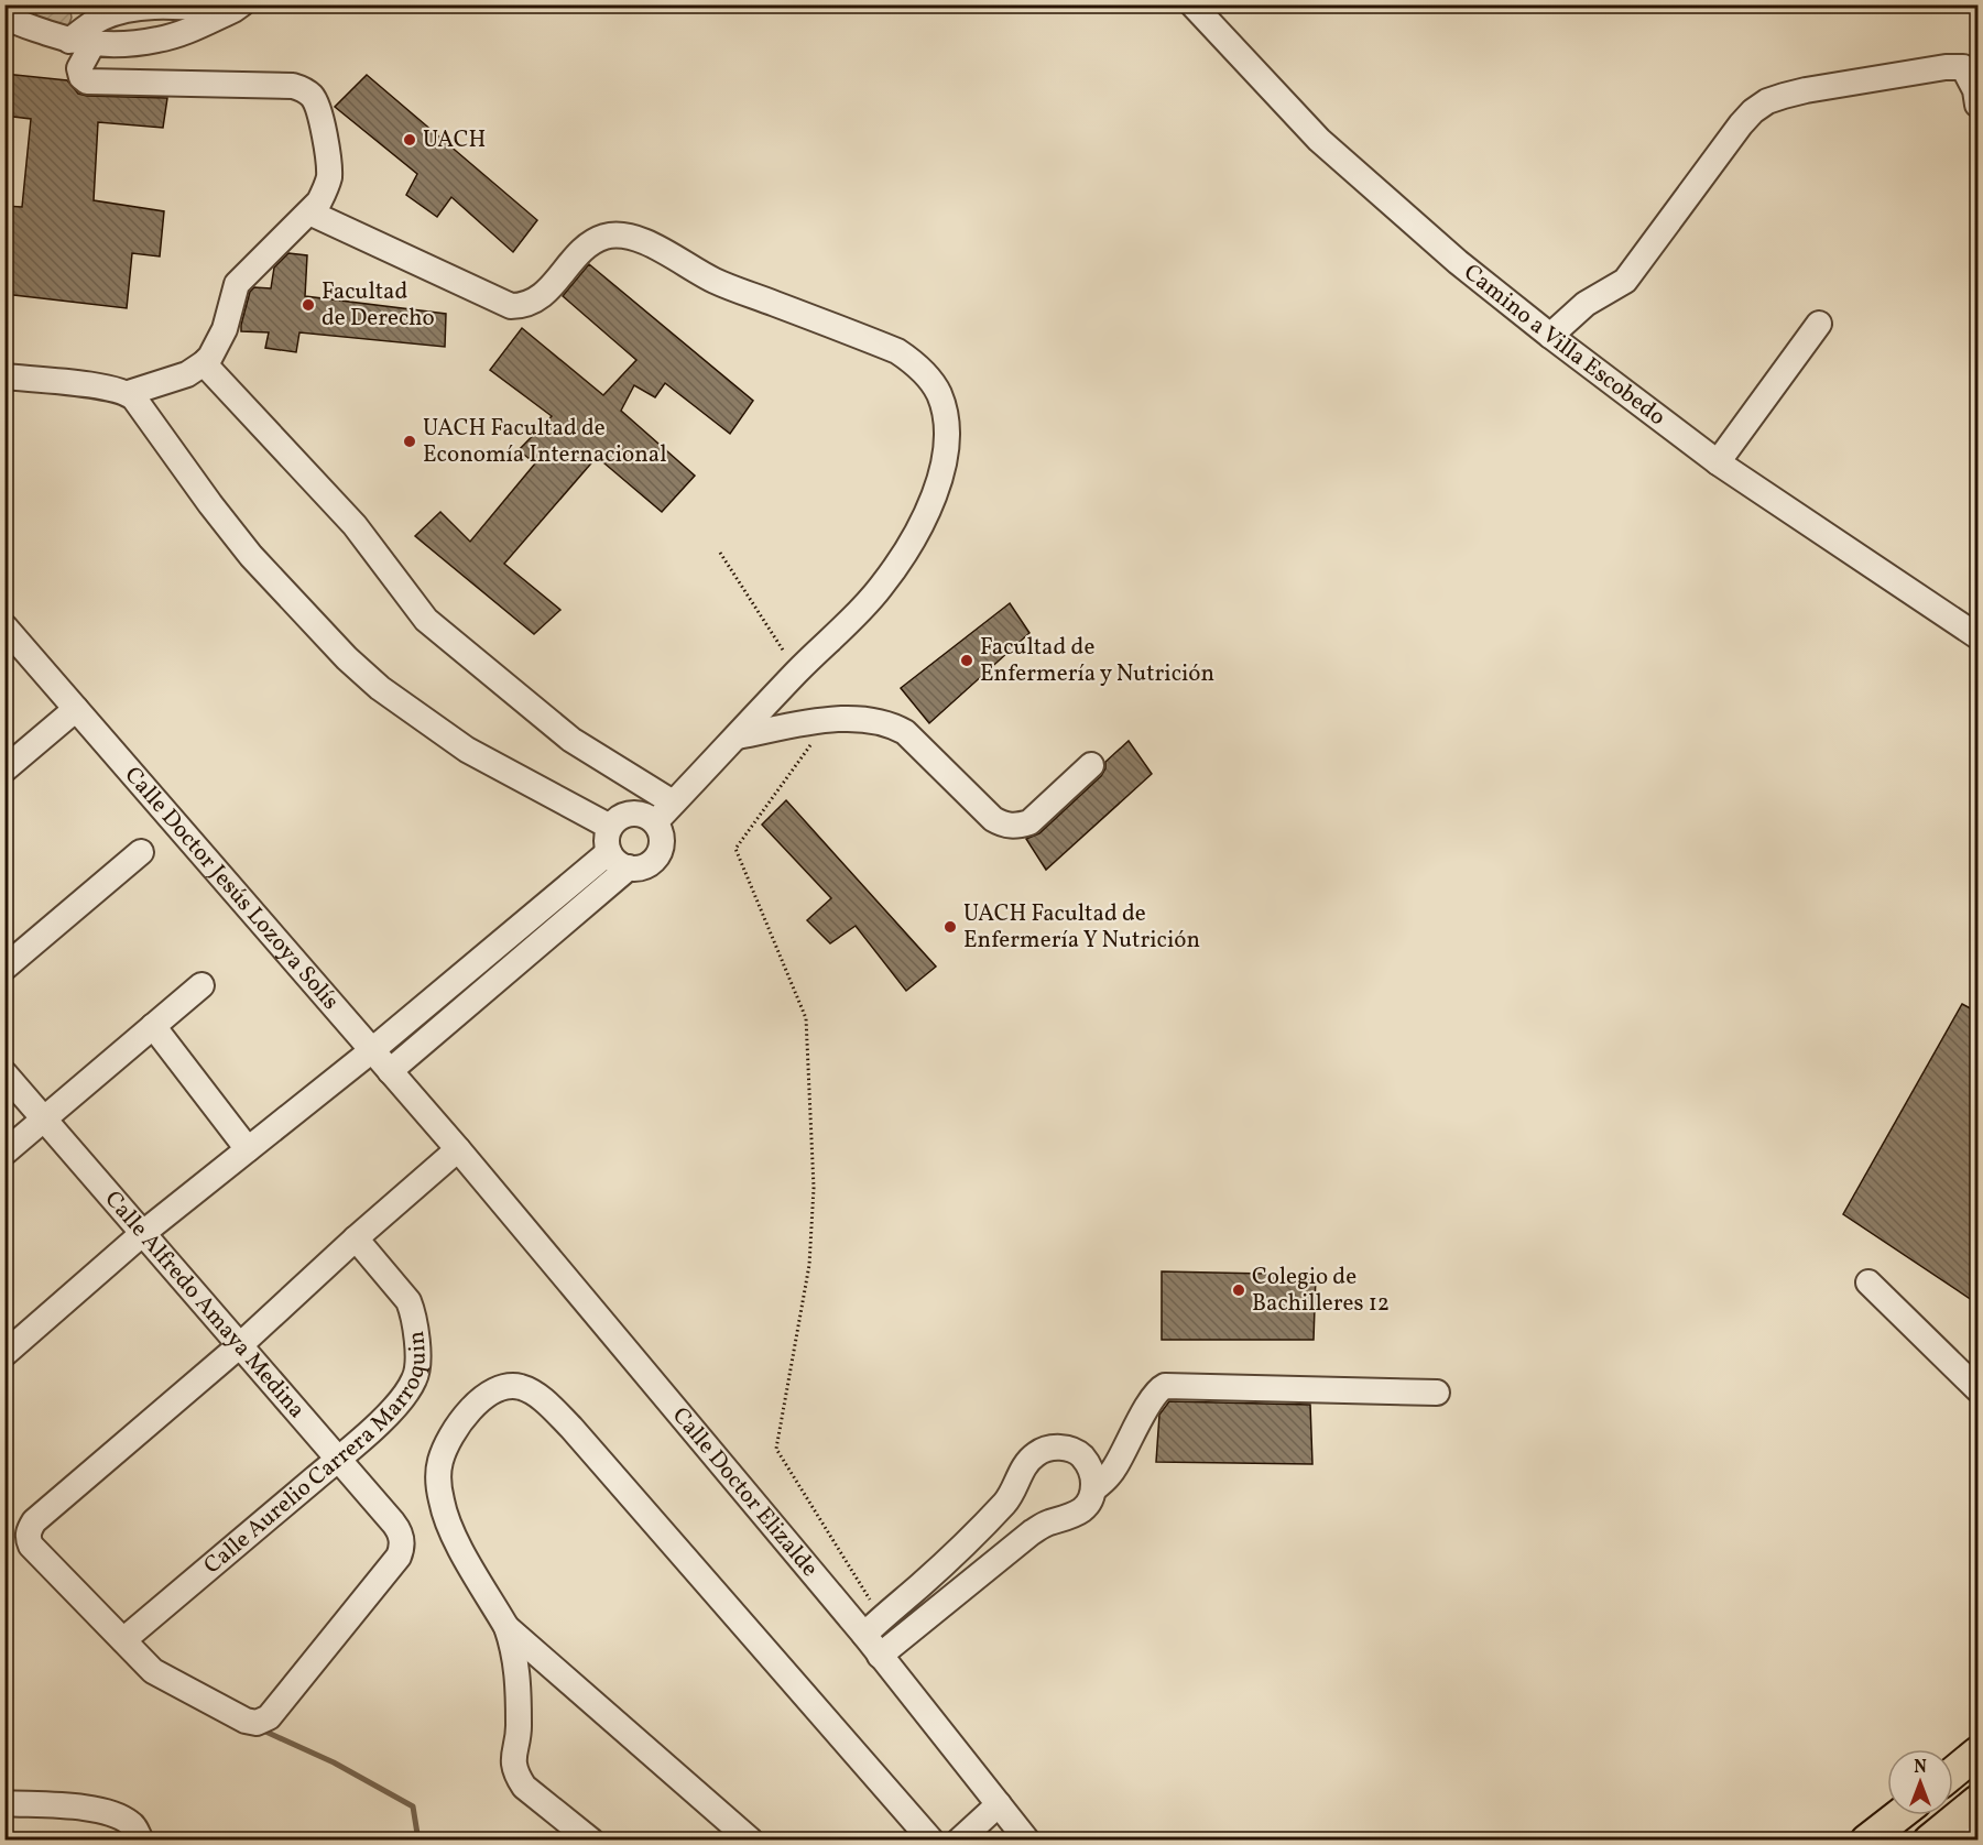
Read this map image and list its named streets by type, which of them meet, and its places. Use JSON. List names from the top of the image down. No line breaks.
{"streets":{"street":["Camino a Villa Escobedo","Calle Doctor Jesús Lozoya Solís","Calle Alfredo Amaya Medina","Calle Aurelio Carrera Marroquin","Calle Doctor Elizalde"]},"crossings":[["Calle Doctor Jesús Lozoya Solís","Calle Doctor Elizalde"],["Calle Alfredo Amaya Medina","Calle Aurelio Carrera Marroquin"]],"places":["UACH","Facultad de Derecho","UACH Facultad de Economía Internacional","Facultad de Enfermería y Nutrición","UACH Facultad de Enfermería Y Nutrición","Colegio de Bachilleres 12"],"north":"top"}
